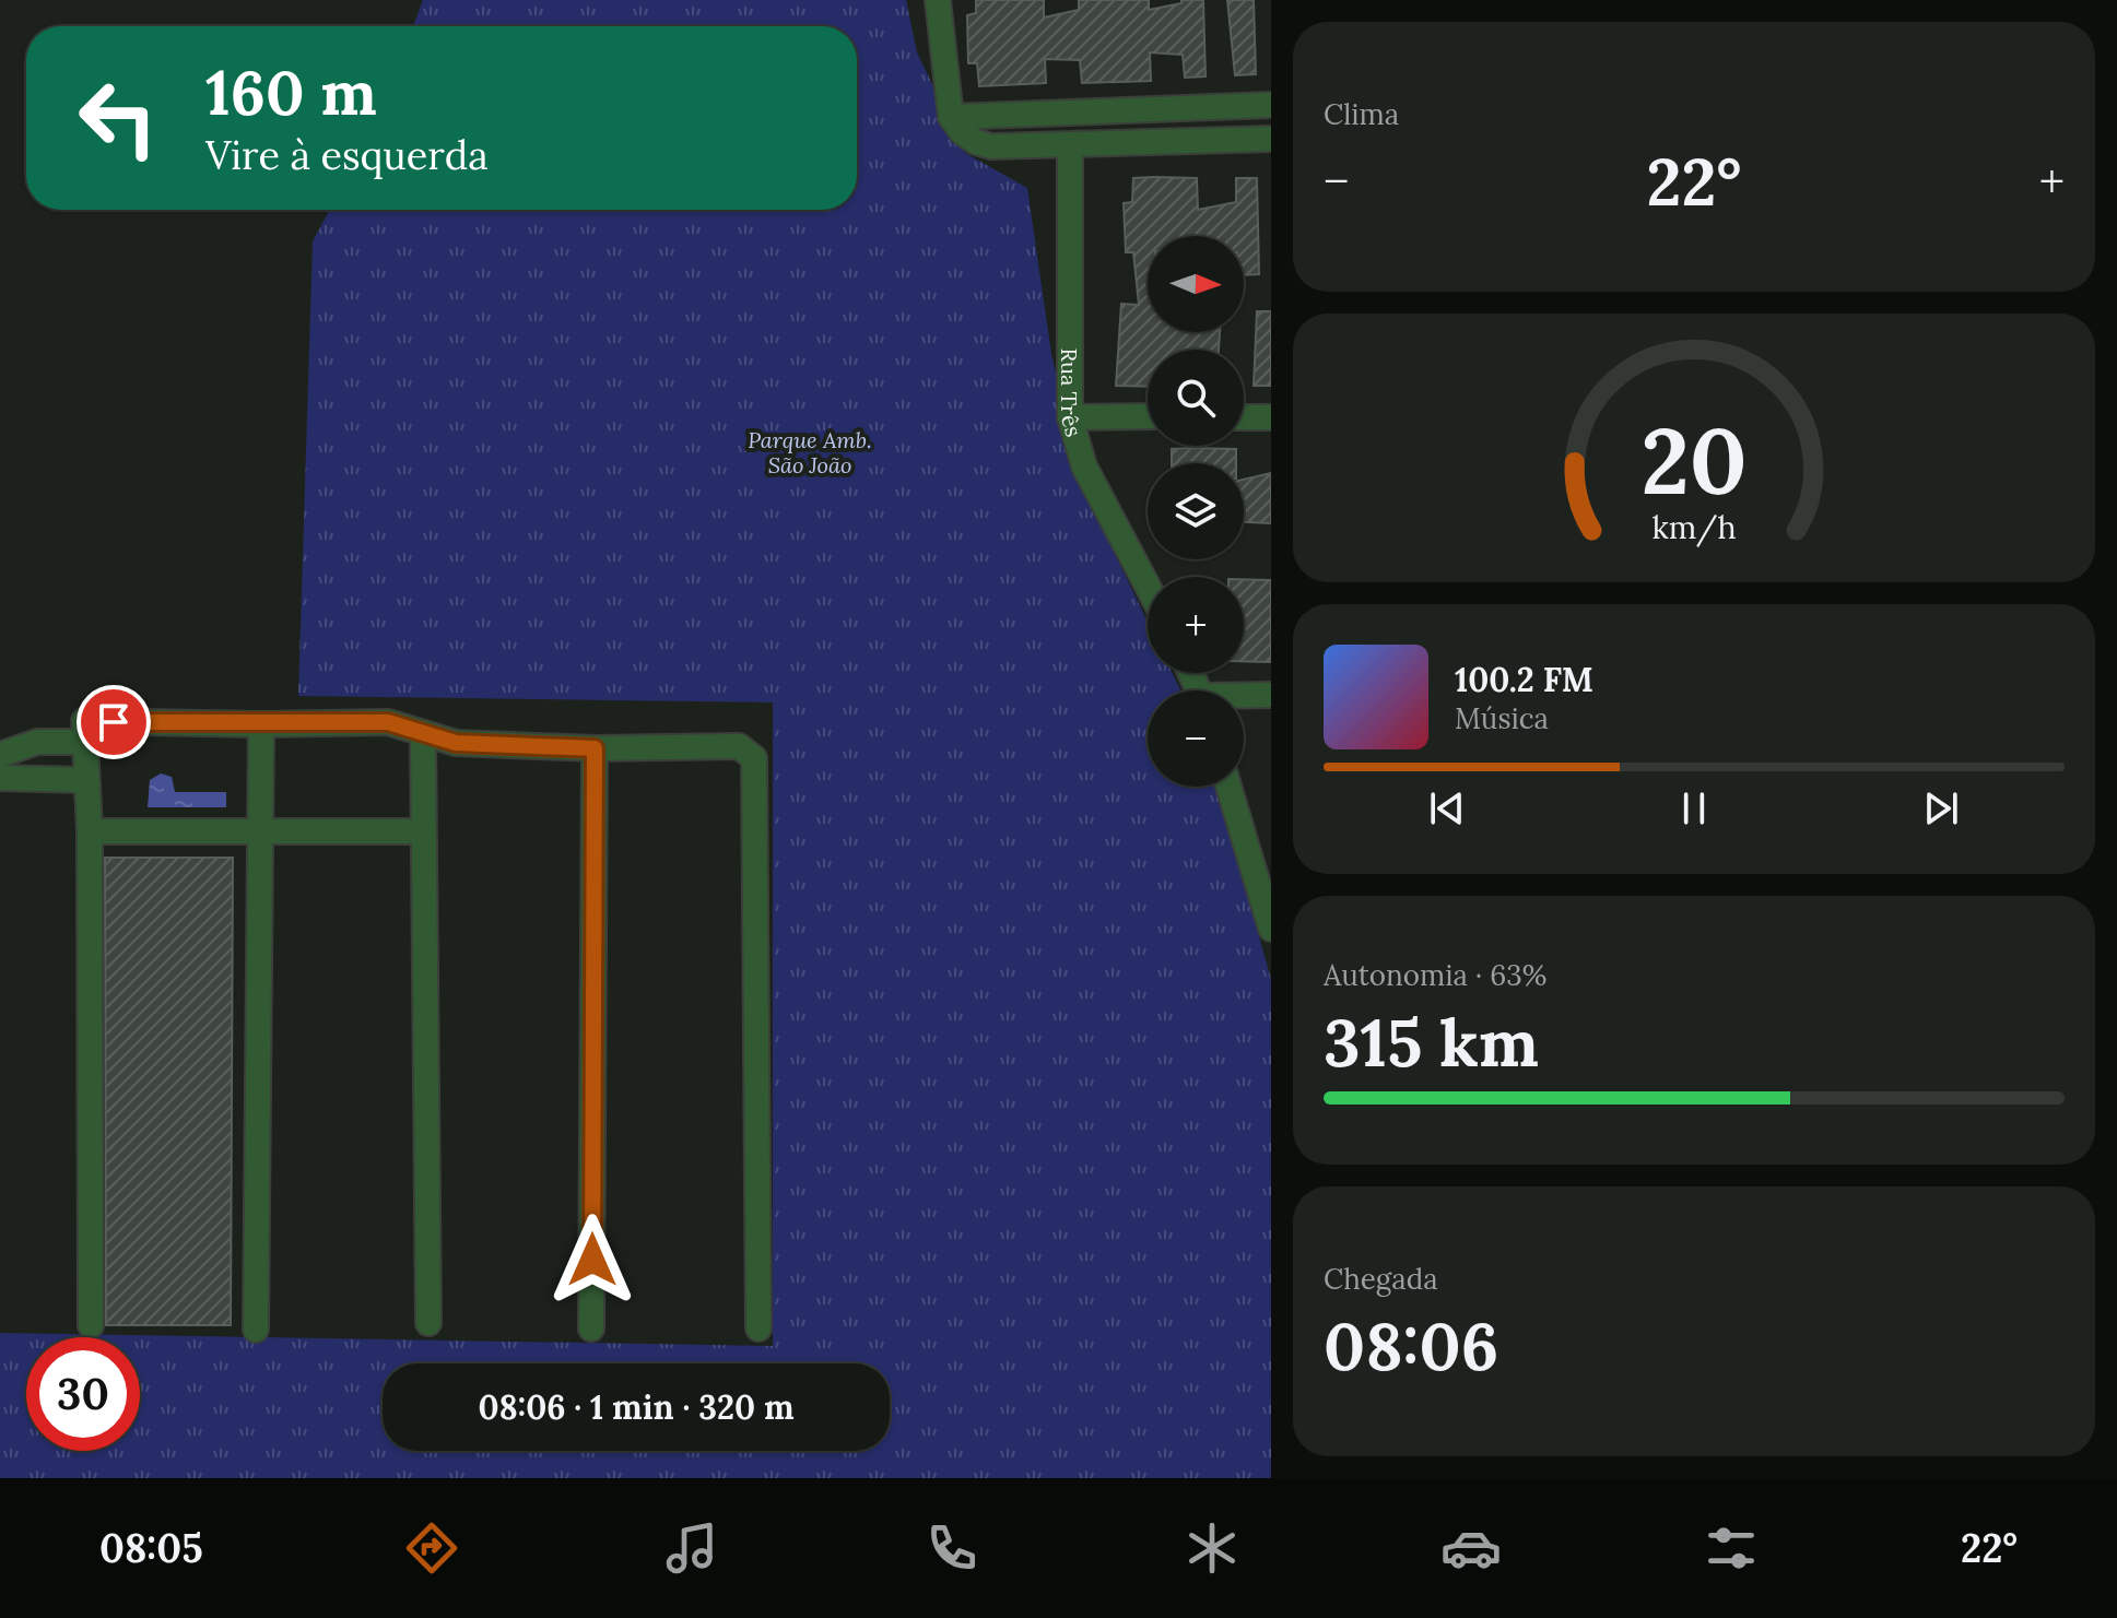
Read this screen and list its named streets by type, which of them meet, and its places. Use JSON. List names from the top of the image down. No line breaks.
{"streets":{"street":["Rua Três"]},"parks":["Parque Amb. São João"],"north":"right","page":{"tile":["Clima",["Autonomia · 63%","315 km"],["Chegada","08:06"]],"turn":["160 m","Vire à esquerda"],"heat":["−","22°","+"],"map_buttons":["+","−"],"song":["100.2 FM","Música"],"limit":"30","trip":"08:06 · 1 min · 320 m","tabs":["08:05","22°"],"gauge":["20","km/h"]}}
